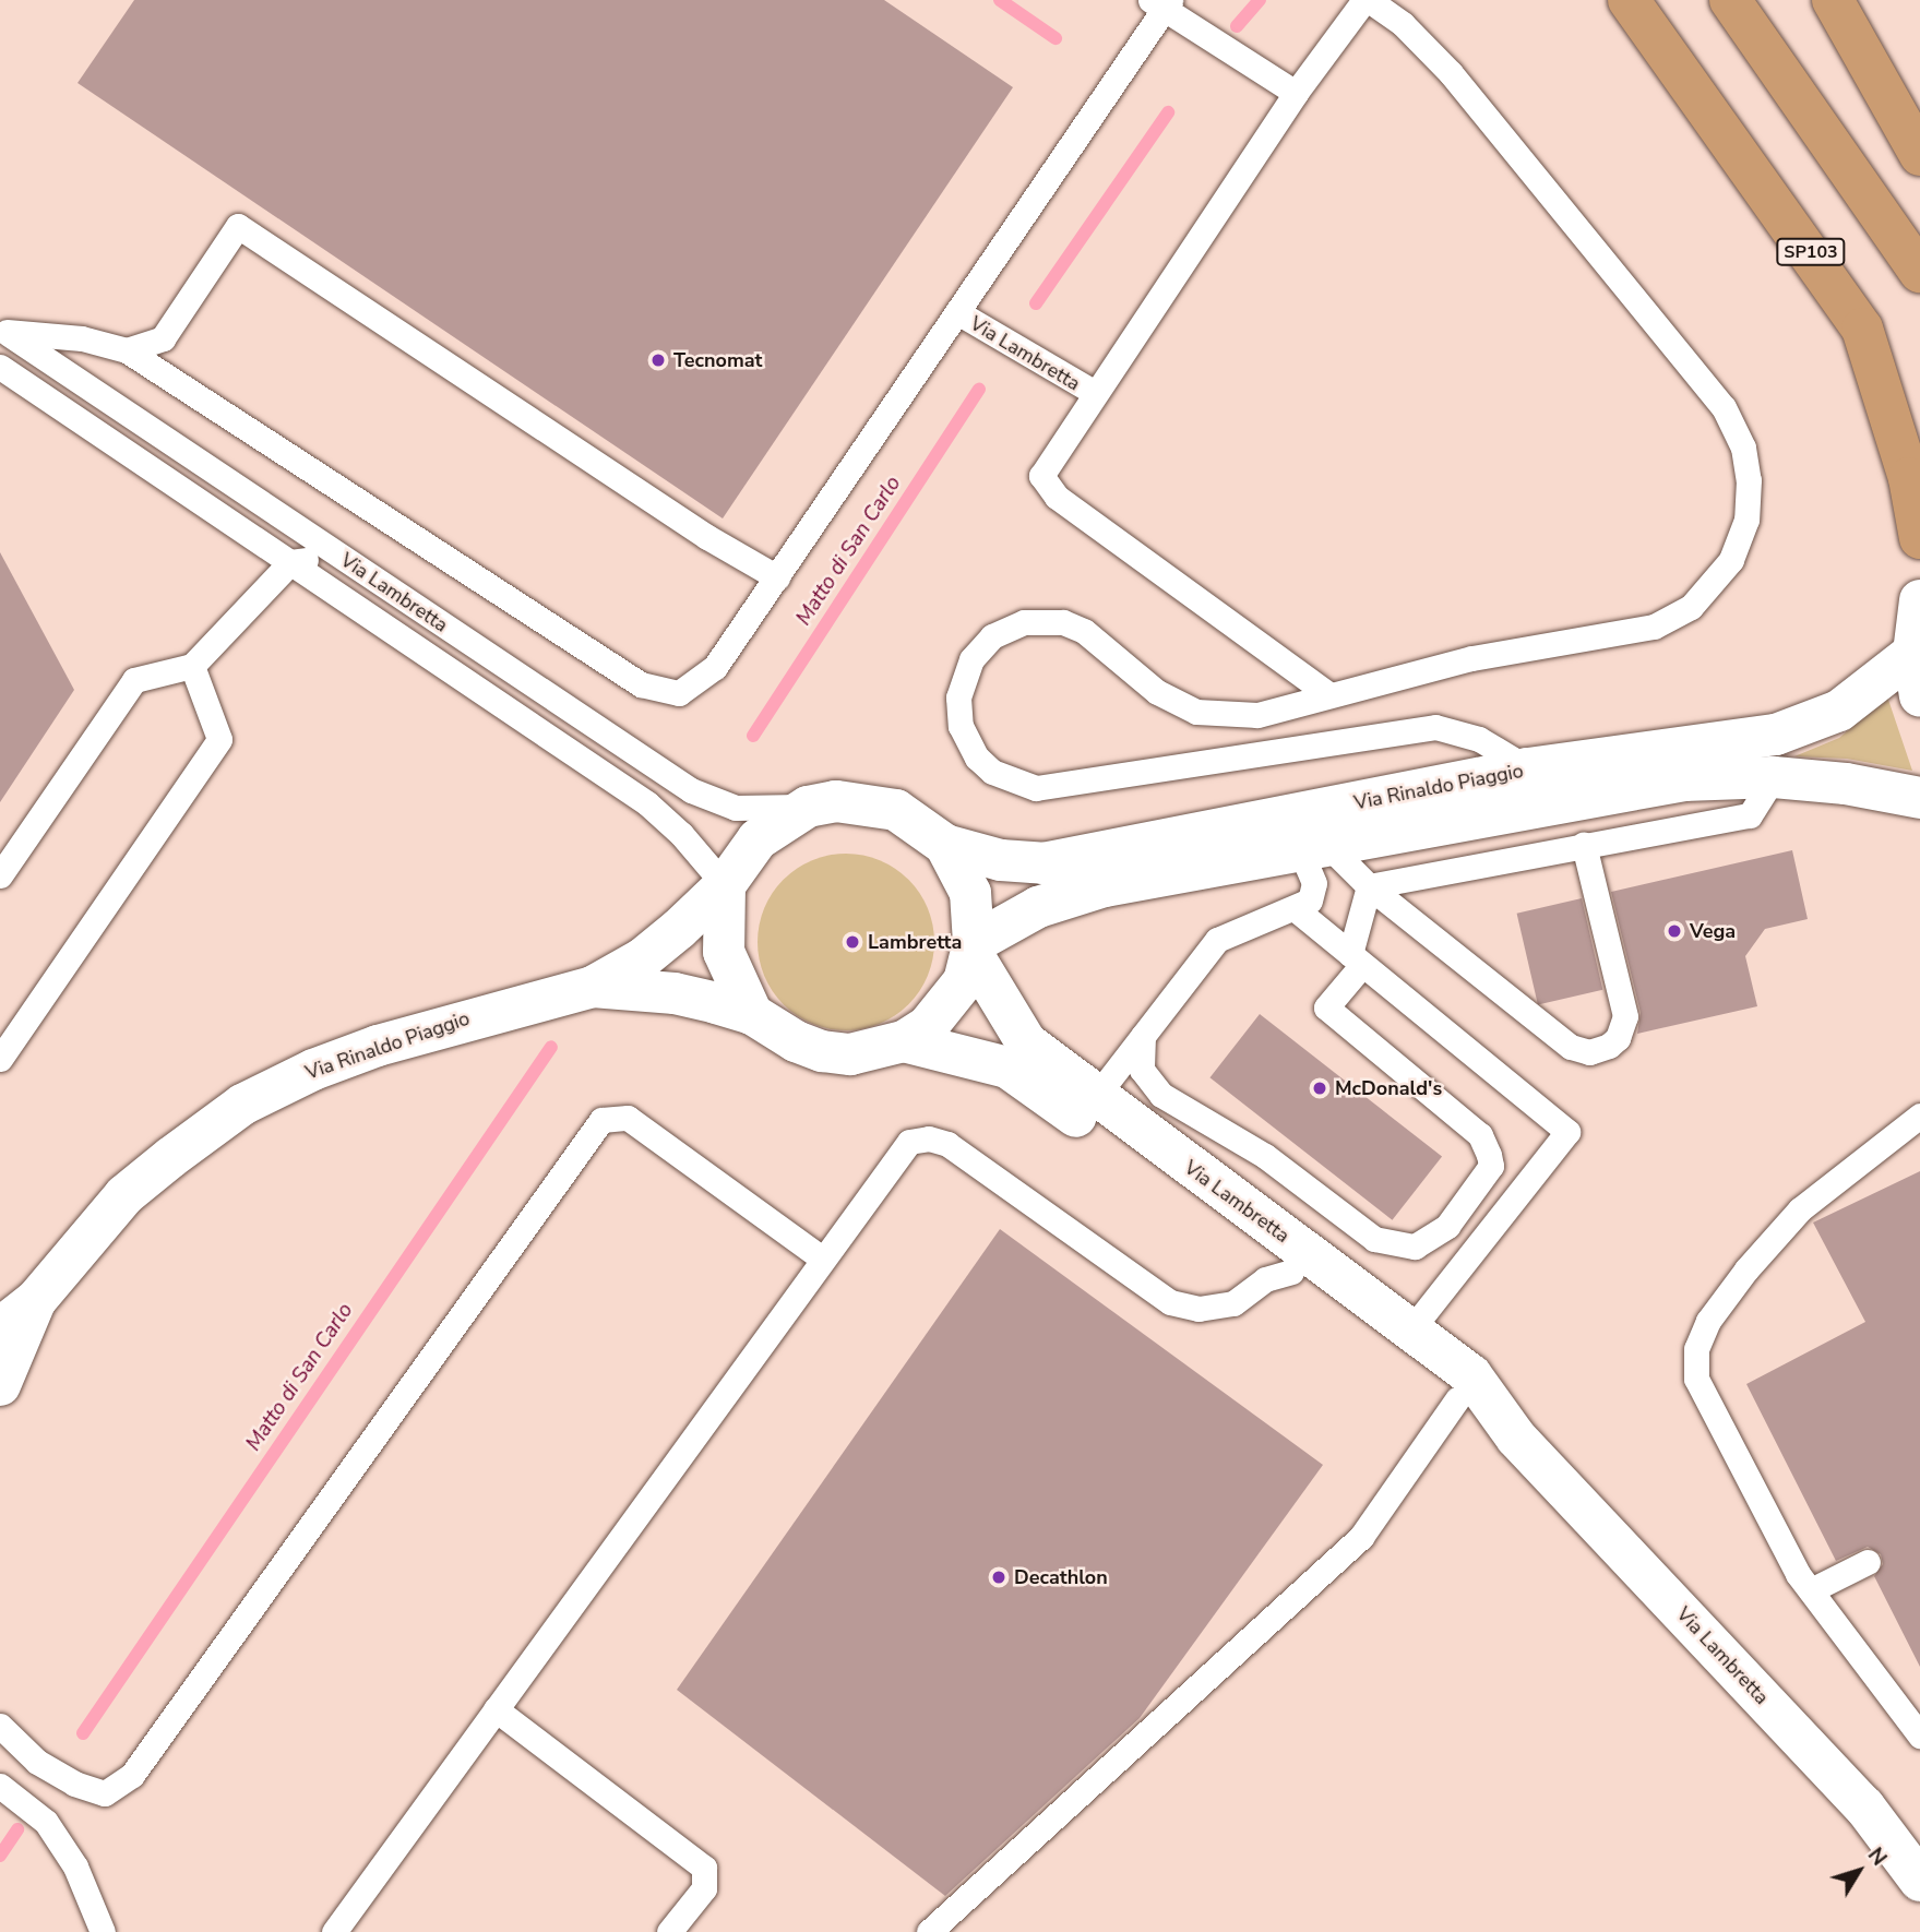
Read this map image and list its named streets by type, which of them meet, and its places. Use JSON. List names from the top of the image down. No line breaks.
{"streets":{"highway":["SP103"],"street":["Via Lambretta","Via Rinaldo Piaggio"]},"crossings":[["Via Lambretta","Via Rinaldo Piaggio"]],"water":["Matto di San Carlo"],"places":["Tecnomat","Vega","Lambretta","McDonald's","Decathlon"],"north":"top right"}
